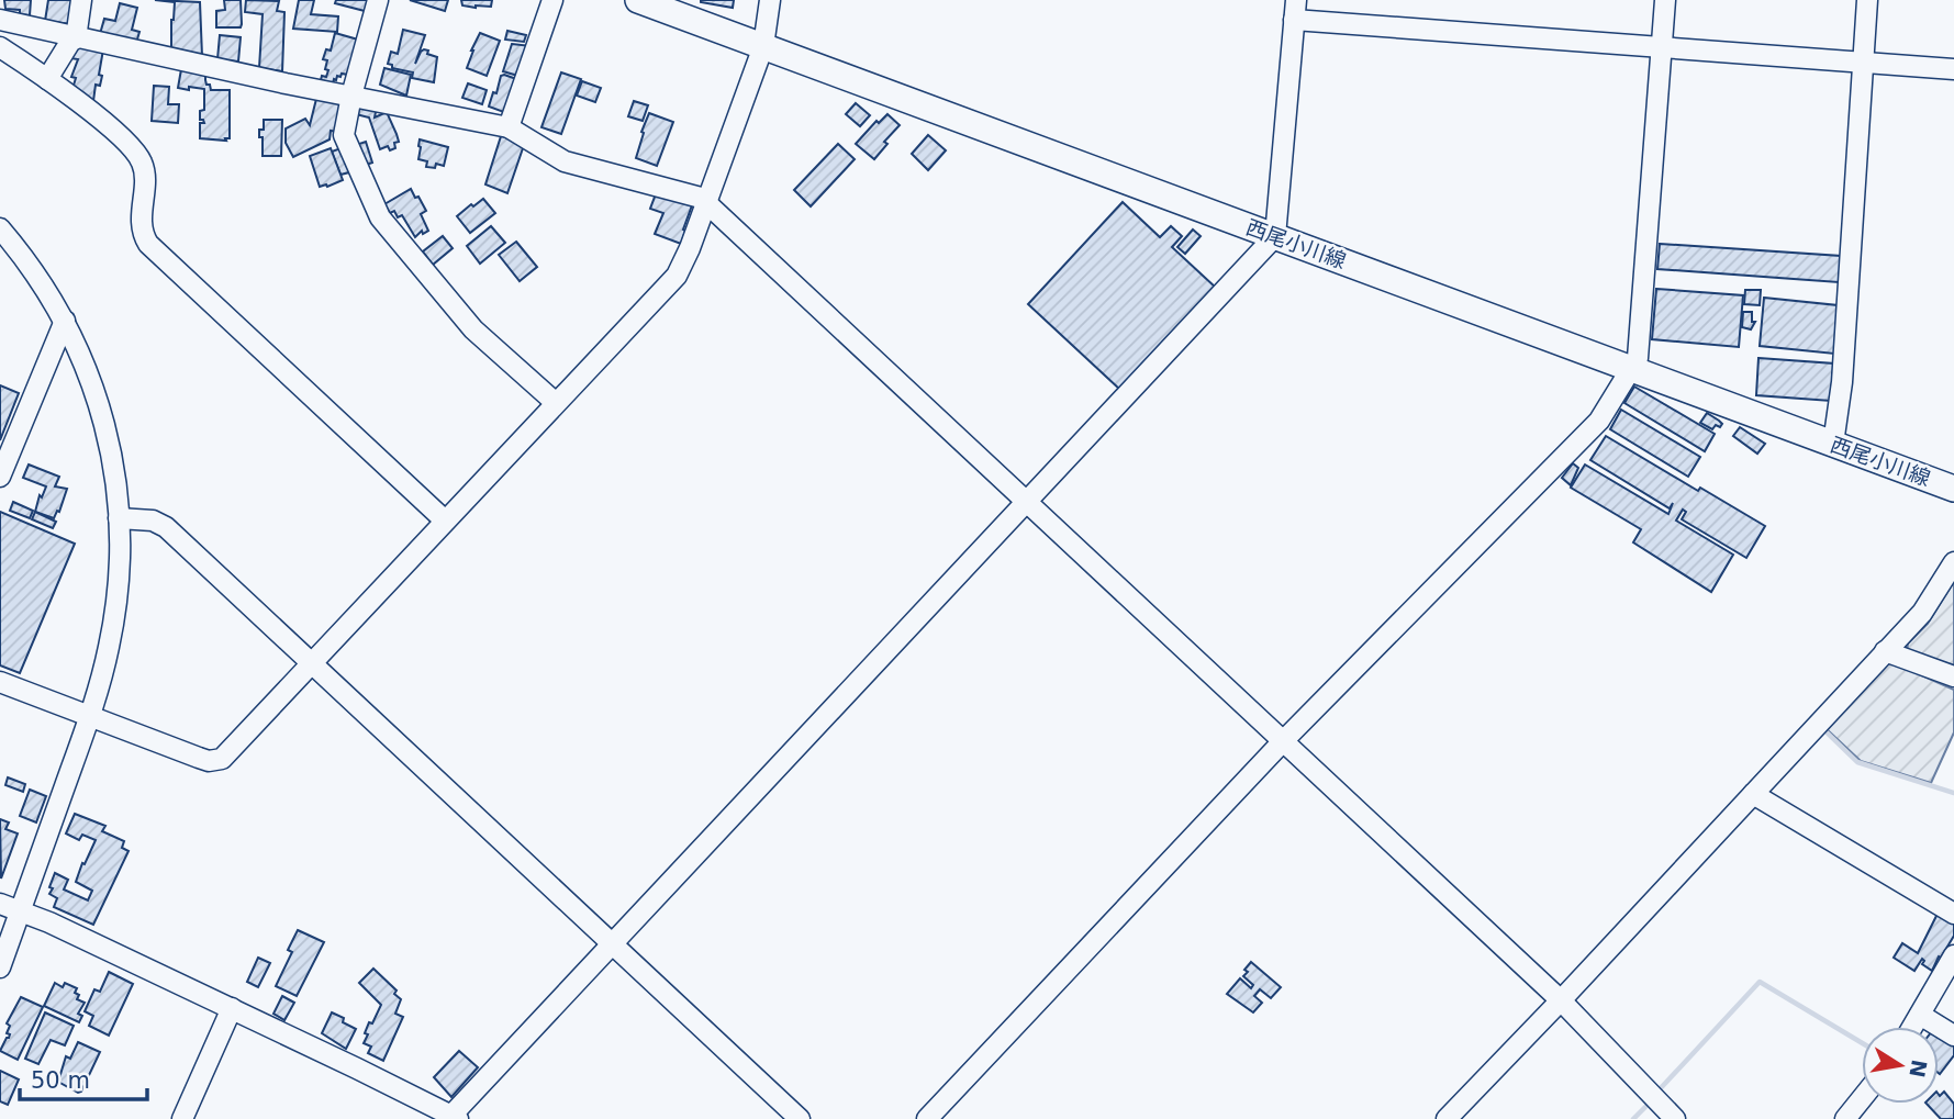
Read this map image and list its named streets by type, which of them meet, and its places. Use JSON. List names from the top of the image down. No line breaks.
{"streets":{"main road":["西尾小川線"]},"scale_bar":"50 m","north":"right"}
